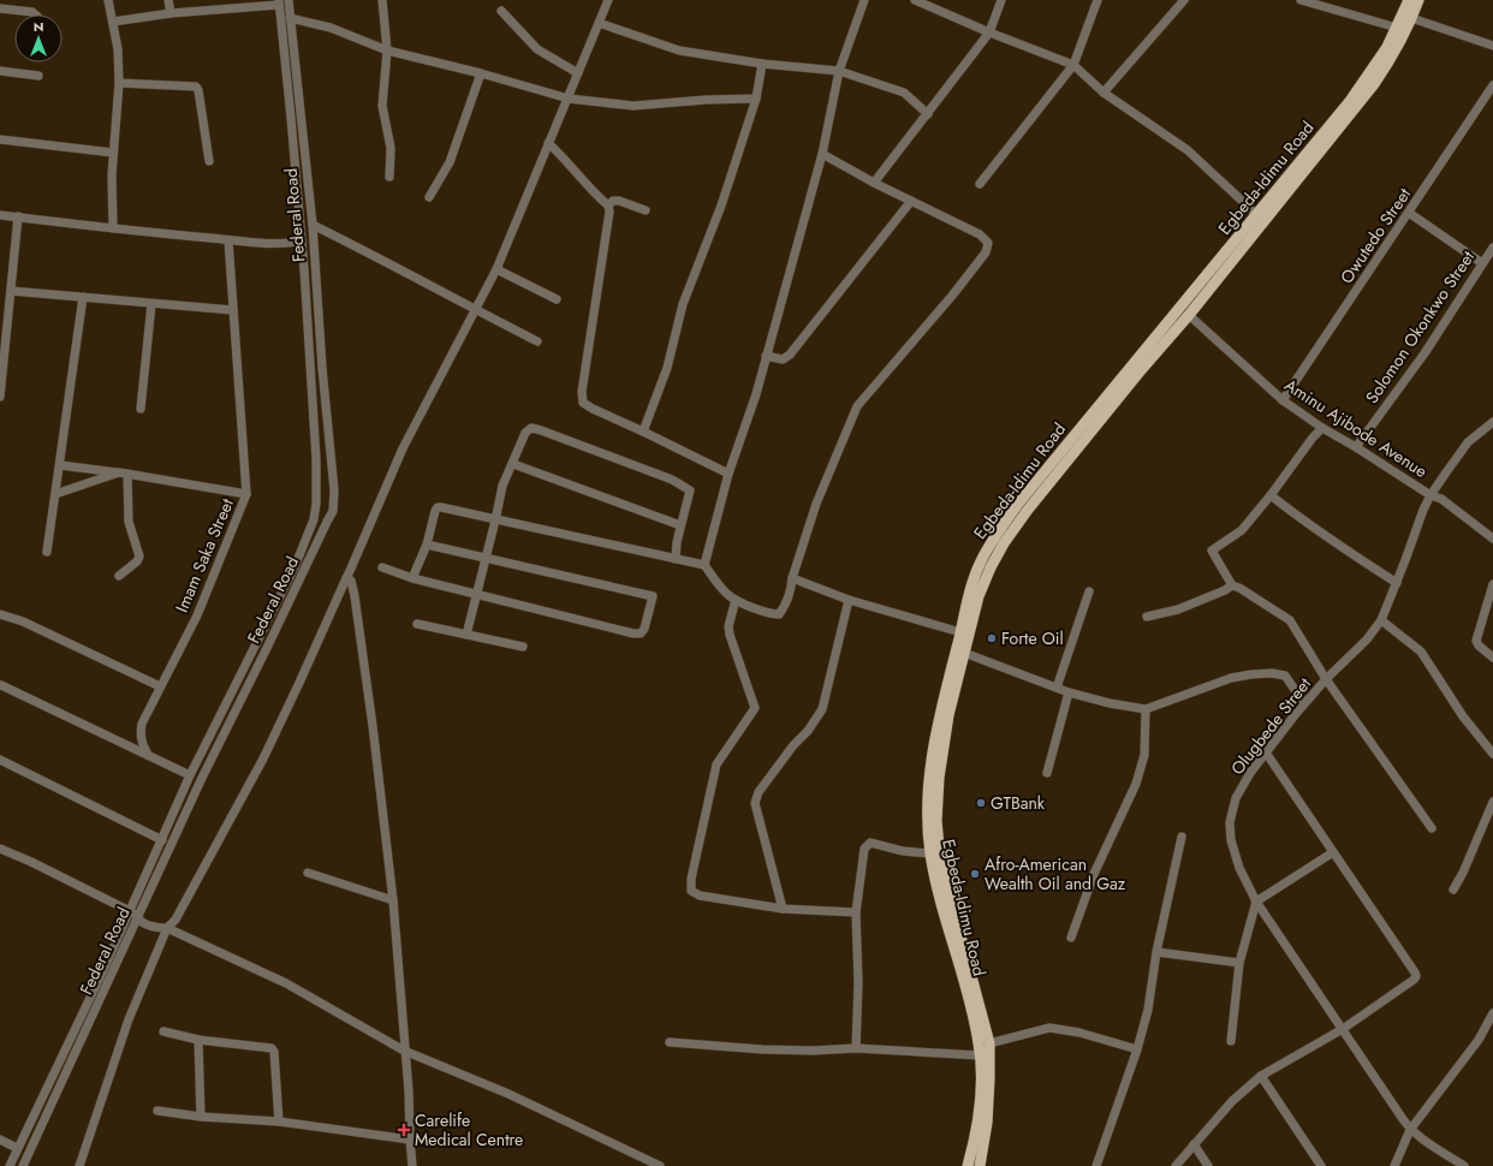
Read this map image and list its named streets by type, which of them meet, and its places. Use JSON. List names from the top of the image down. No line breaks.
{"streets":{"main road":["Egbeda-Idimu Road"],"street":["Federal Road","Owutedo Street","Solomon Okonkwo Street","Aminu Ajibode Avenue","Imam Saka Street","Olugbede Street"]},"crossings":[["Egbeda-Idimu Road","Aminu Ajibode Avenue"],["Owutedo Street","Aminu Ajibode Avenue"],["Solomon Okonkwo Street","Aminu Ajibode Avenue"],["Aminu Ajibode Avenue","Olugbede Street"]],"places":{"other":["Forte Oil","GTBank","Afro-American Wealth Oil and Gaz"],"health":["Carelife Medical Centre"]},"north":"top"}
